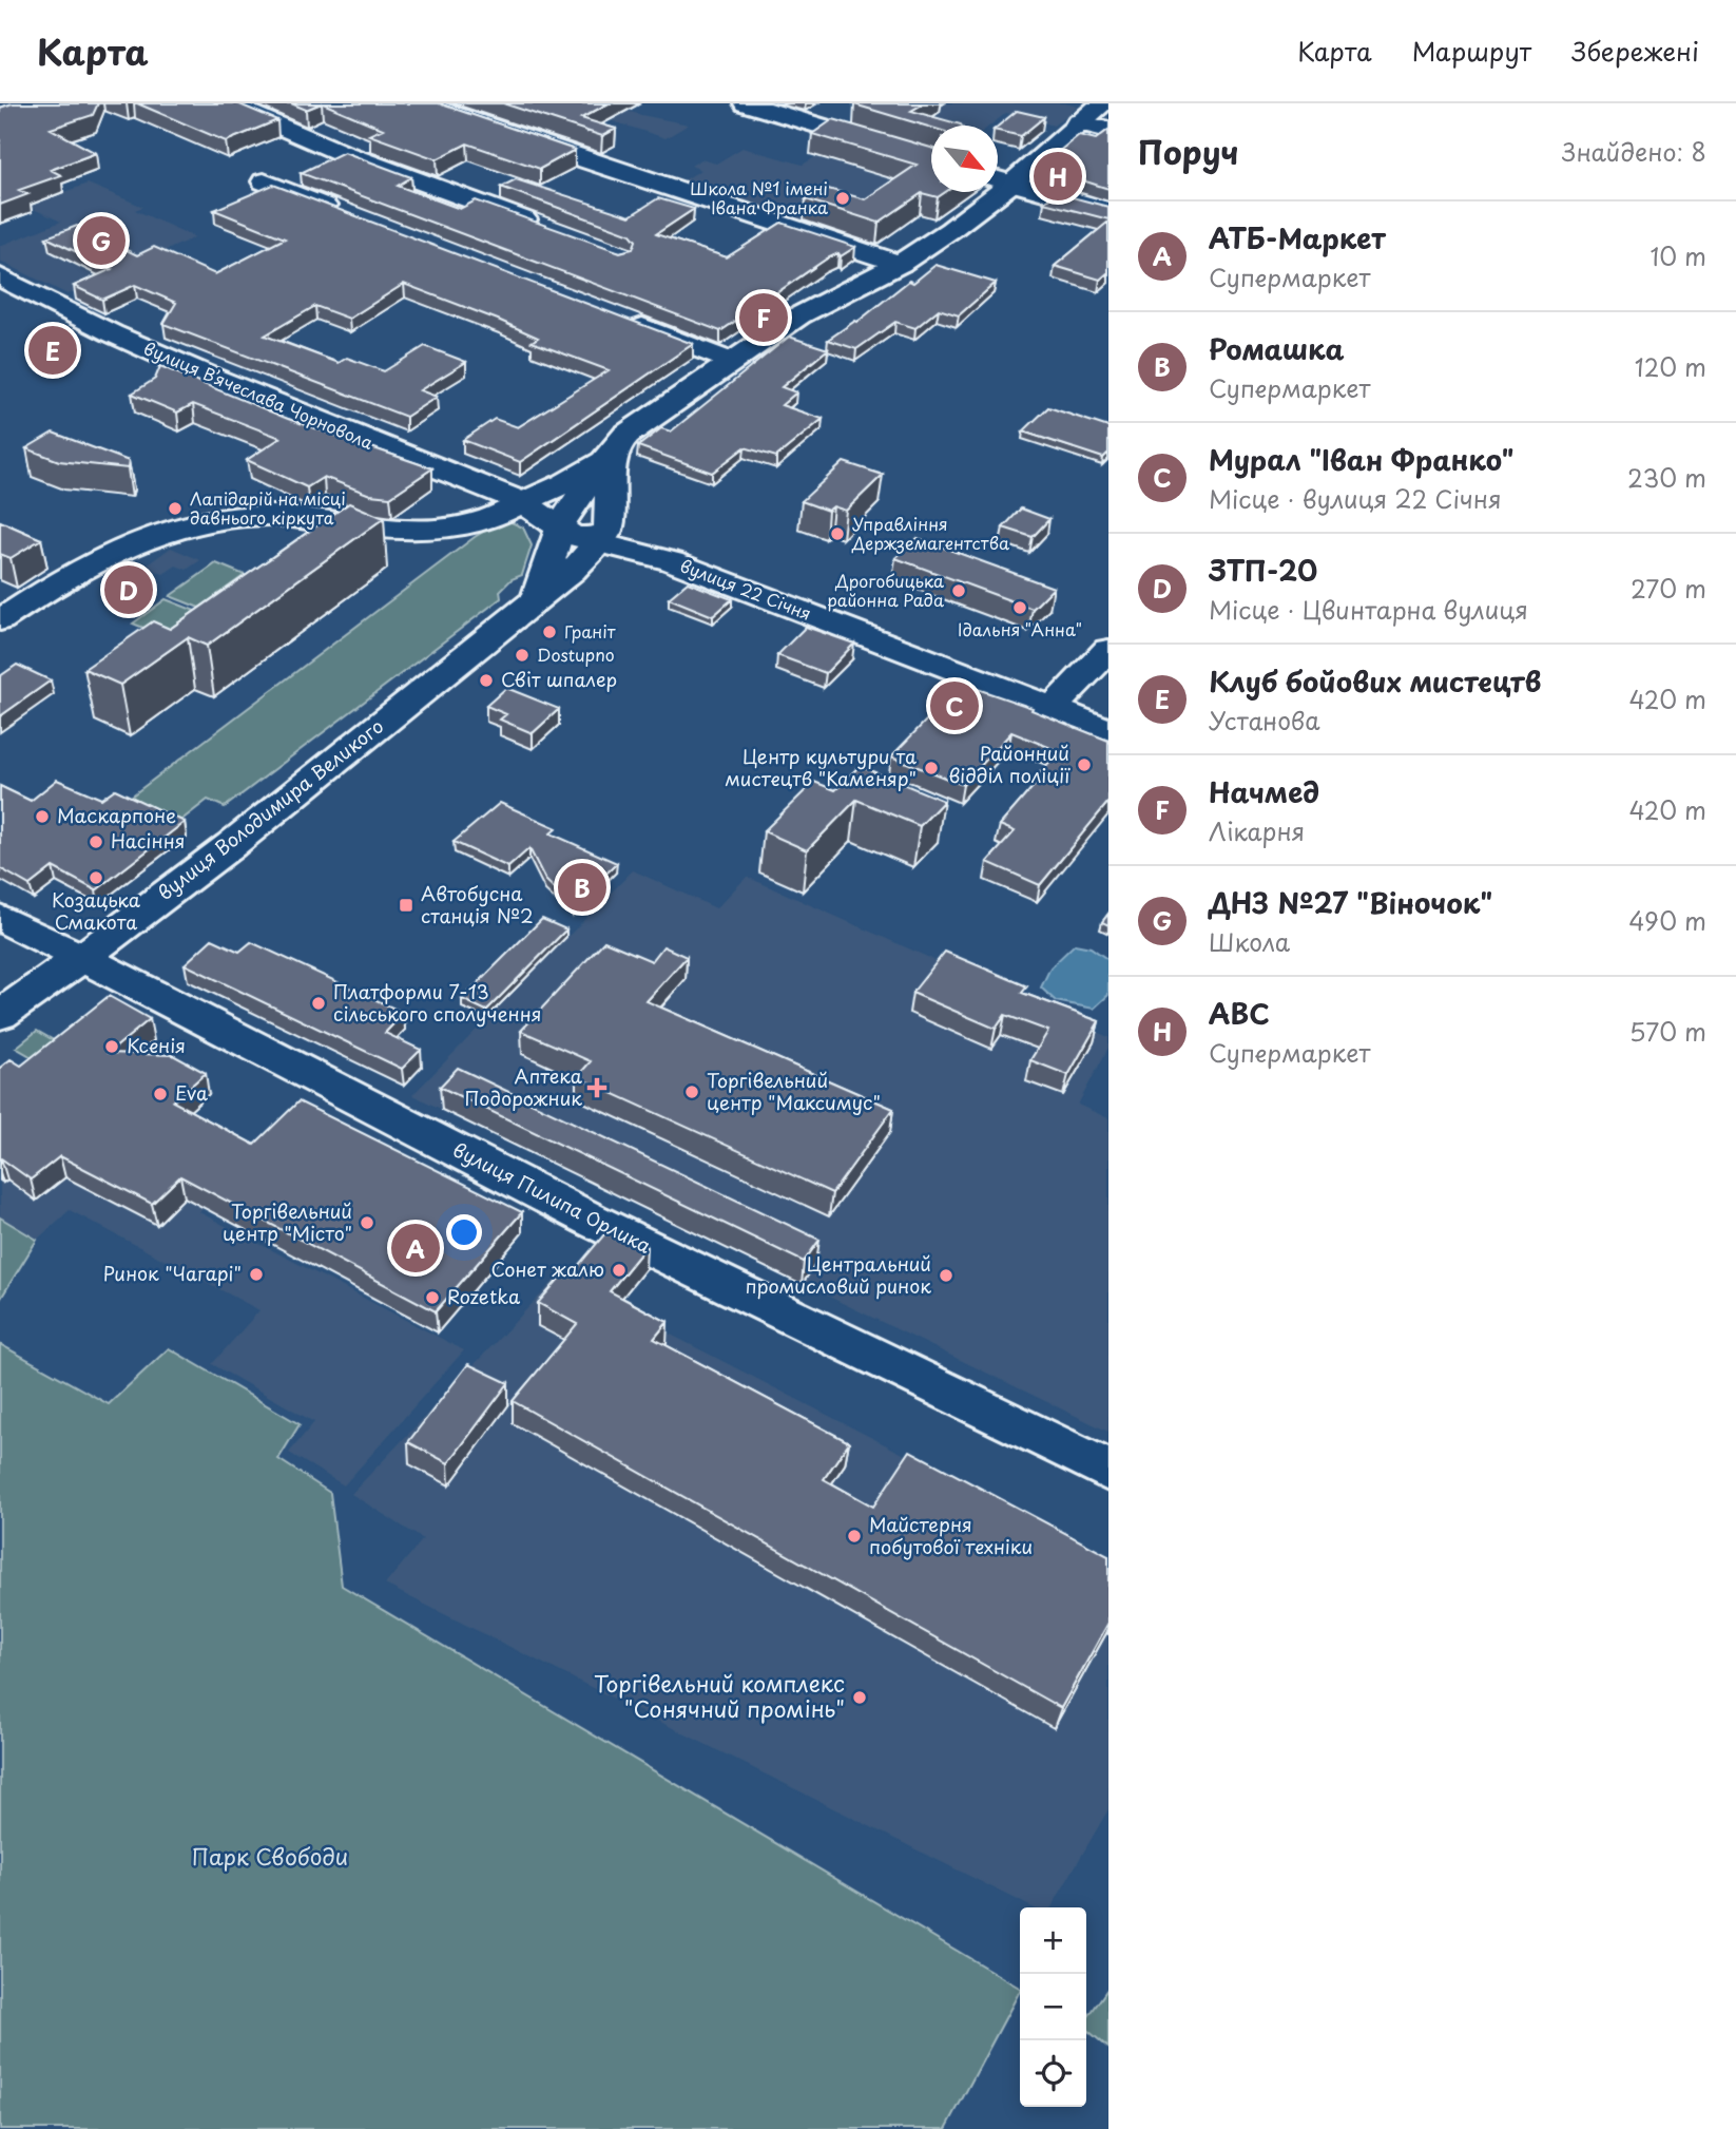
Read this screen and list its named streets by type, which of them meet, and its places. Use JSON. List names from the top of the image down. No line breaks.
{"streets":{"street":["вулиця Вʼячеслава Чорновола","вулиця 22 Січня","вулиця Володимира Великого","вулиця Пилипа Орлика"]},"crossings":[["вулиця Вʼячеслава Чорновола","вулиця 22 Січня"],["вулиця Вʼячеслава Чорновола","вулиця Володимира Великого"],["вулиця Володимира Великого","вулиця Пилипа Орлика"]],"parks":["Парк Свободи"],"places":{"other":["Школа №1 імені Івана Франка","Лапідарій на місці давнього кіркута","Управління Держземагентства","Дрогобицька районна Рада","Ідальня \"Анна\"","Граніт","Dostupno","Світ шпалер","Районний відділ поліції","Центр культури та мистецтв \"Каменяр\"","Маскарпоне","Насіння","Козацька Смакота","Платформи 7-13 сільського сполучення","Ксенія","Торгівельний центр \"Максимус\"","Eva","Торгівельний центр \"Місто\"","Сонет жалю","Ринок \"Чагарі\"","Центральний промисловий ринок","Rozetka","Майстерня побутової техніки","Торгівельний комплекс \"Сонячний промінь\""],"transit":["Автобусна станція №2"],"health":["Аптека Подорожник"]},"north":"bottom right","page":{"header":"Карта","nav":["Карта","Маршрут","Збережені"],"heading":["Поруч","Знайдено: 8"],"pins":["H","G","F","E","D","C","B","A"],"list":[{"mark":"A","name":"АТБ-Маркет","note":"Супермаркет","value":"10 m"},{"mark":"B","name":"Ромашка","note":"Супермаркет","value":"120 m"},{"mark":"C","name":"Мурал \"Іван Франко\"","note":"Місце · вулиця 22 Січня","value":"230 m"},{"mark":"D","name":"ЗТП-20","note":"Місце · Цвинтарна вулиця","value":"270 m"},{"mark":"E","name":"Клуб бойових мистецтв","note":"Установа","value":"420 m"},{"mark":"F","name":"Начмед","note":"Лікарня","value":"420 m"},{"mark":"G","name":"ДНЗ №27 \"Віночок\"","note":"Школа","value":"490 m"},{"mark":"H","name":"ABC","note":"Супермаркет","value":"570 m"}],"map_buttons":["+","−"]}}
